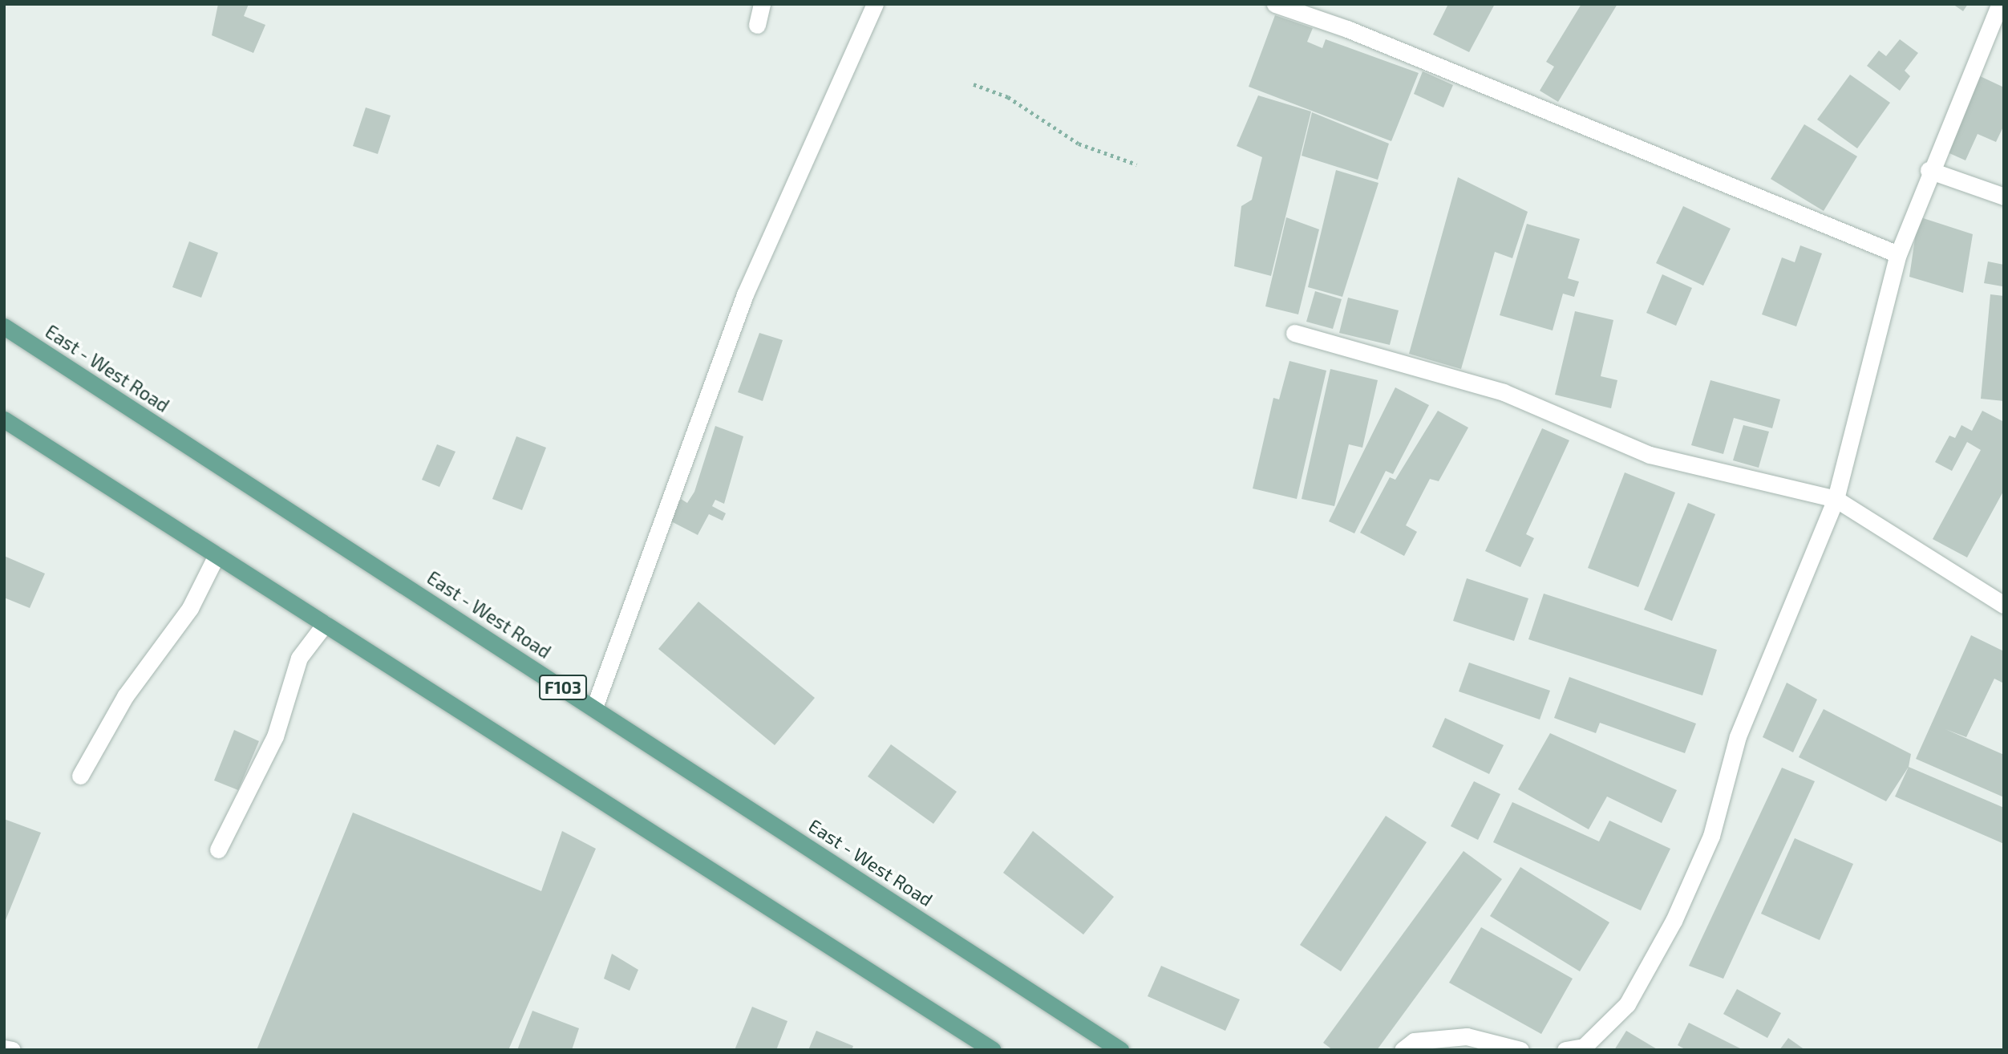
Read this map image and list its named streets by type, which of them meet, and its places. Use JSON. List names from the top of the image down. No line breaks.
{"streets":{"main road":["East - West Road","F103"]}}
